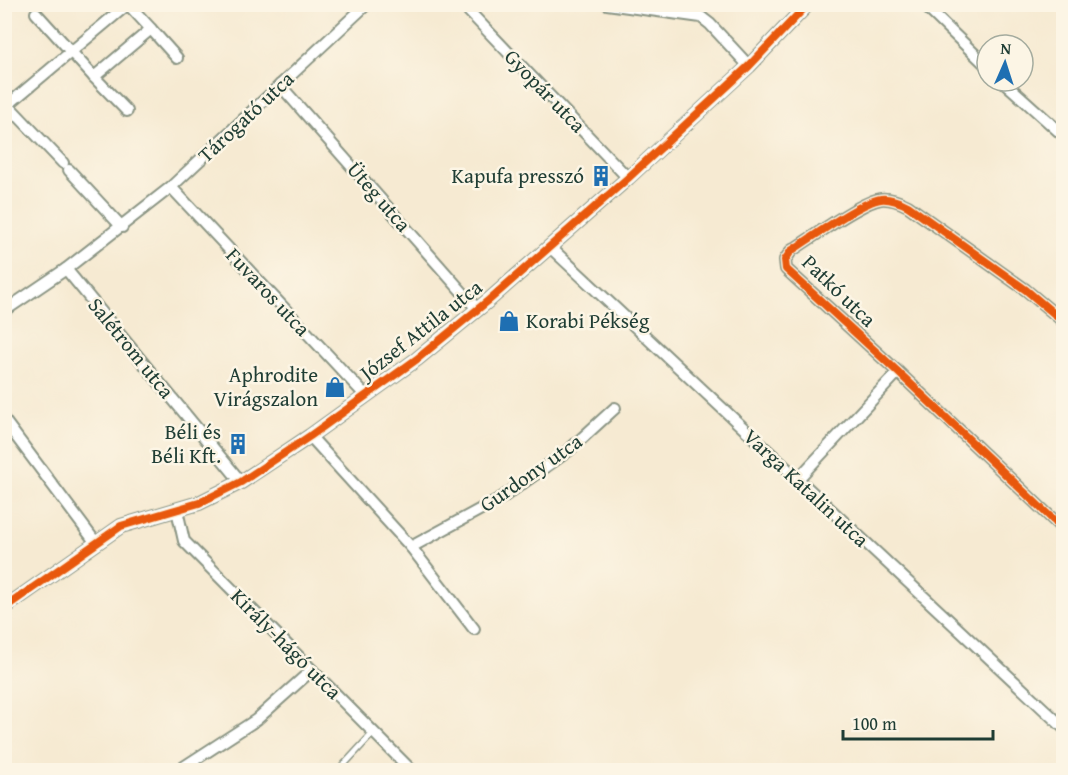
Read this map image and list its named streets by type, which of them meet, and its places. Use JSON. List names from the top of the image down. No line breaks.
{"streets":{"street":["Gyopár utca","Tárogató utca","Üteg utca","Patkó utca","Fuvaros utca","József Attila utca","Salétrom utca","Gurdony utca","Varga Katalin utca","Király-hágó utca"]},"crossings":[["Gyopár utca","József Attila utca"],["Tárogató utca","Üteg utca"],["Tárogató utca","Fuvaros utca"],["Tárogató utca","Salétrom utca"],["Üteg utca","József Attila utca"],["Fuvaros utca","József Attila utca"],["József Attila utca","Salétrom utca"],["József Attila utca","Varga Katalin utca"],["József Attila utca","Király-hágó utca"]],"places":{"building":["Kapufa presszó","Béli és Béli Kft."],"shop":["Korabi Pékség","Aphrodite Virágszalon"]},"scale_bar":"100 m","north":"top"}
